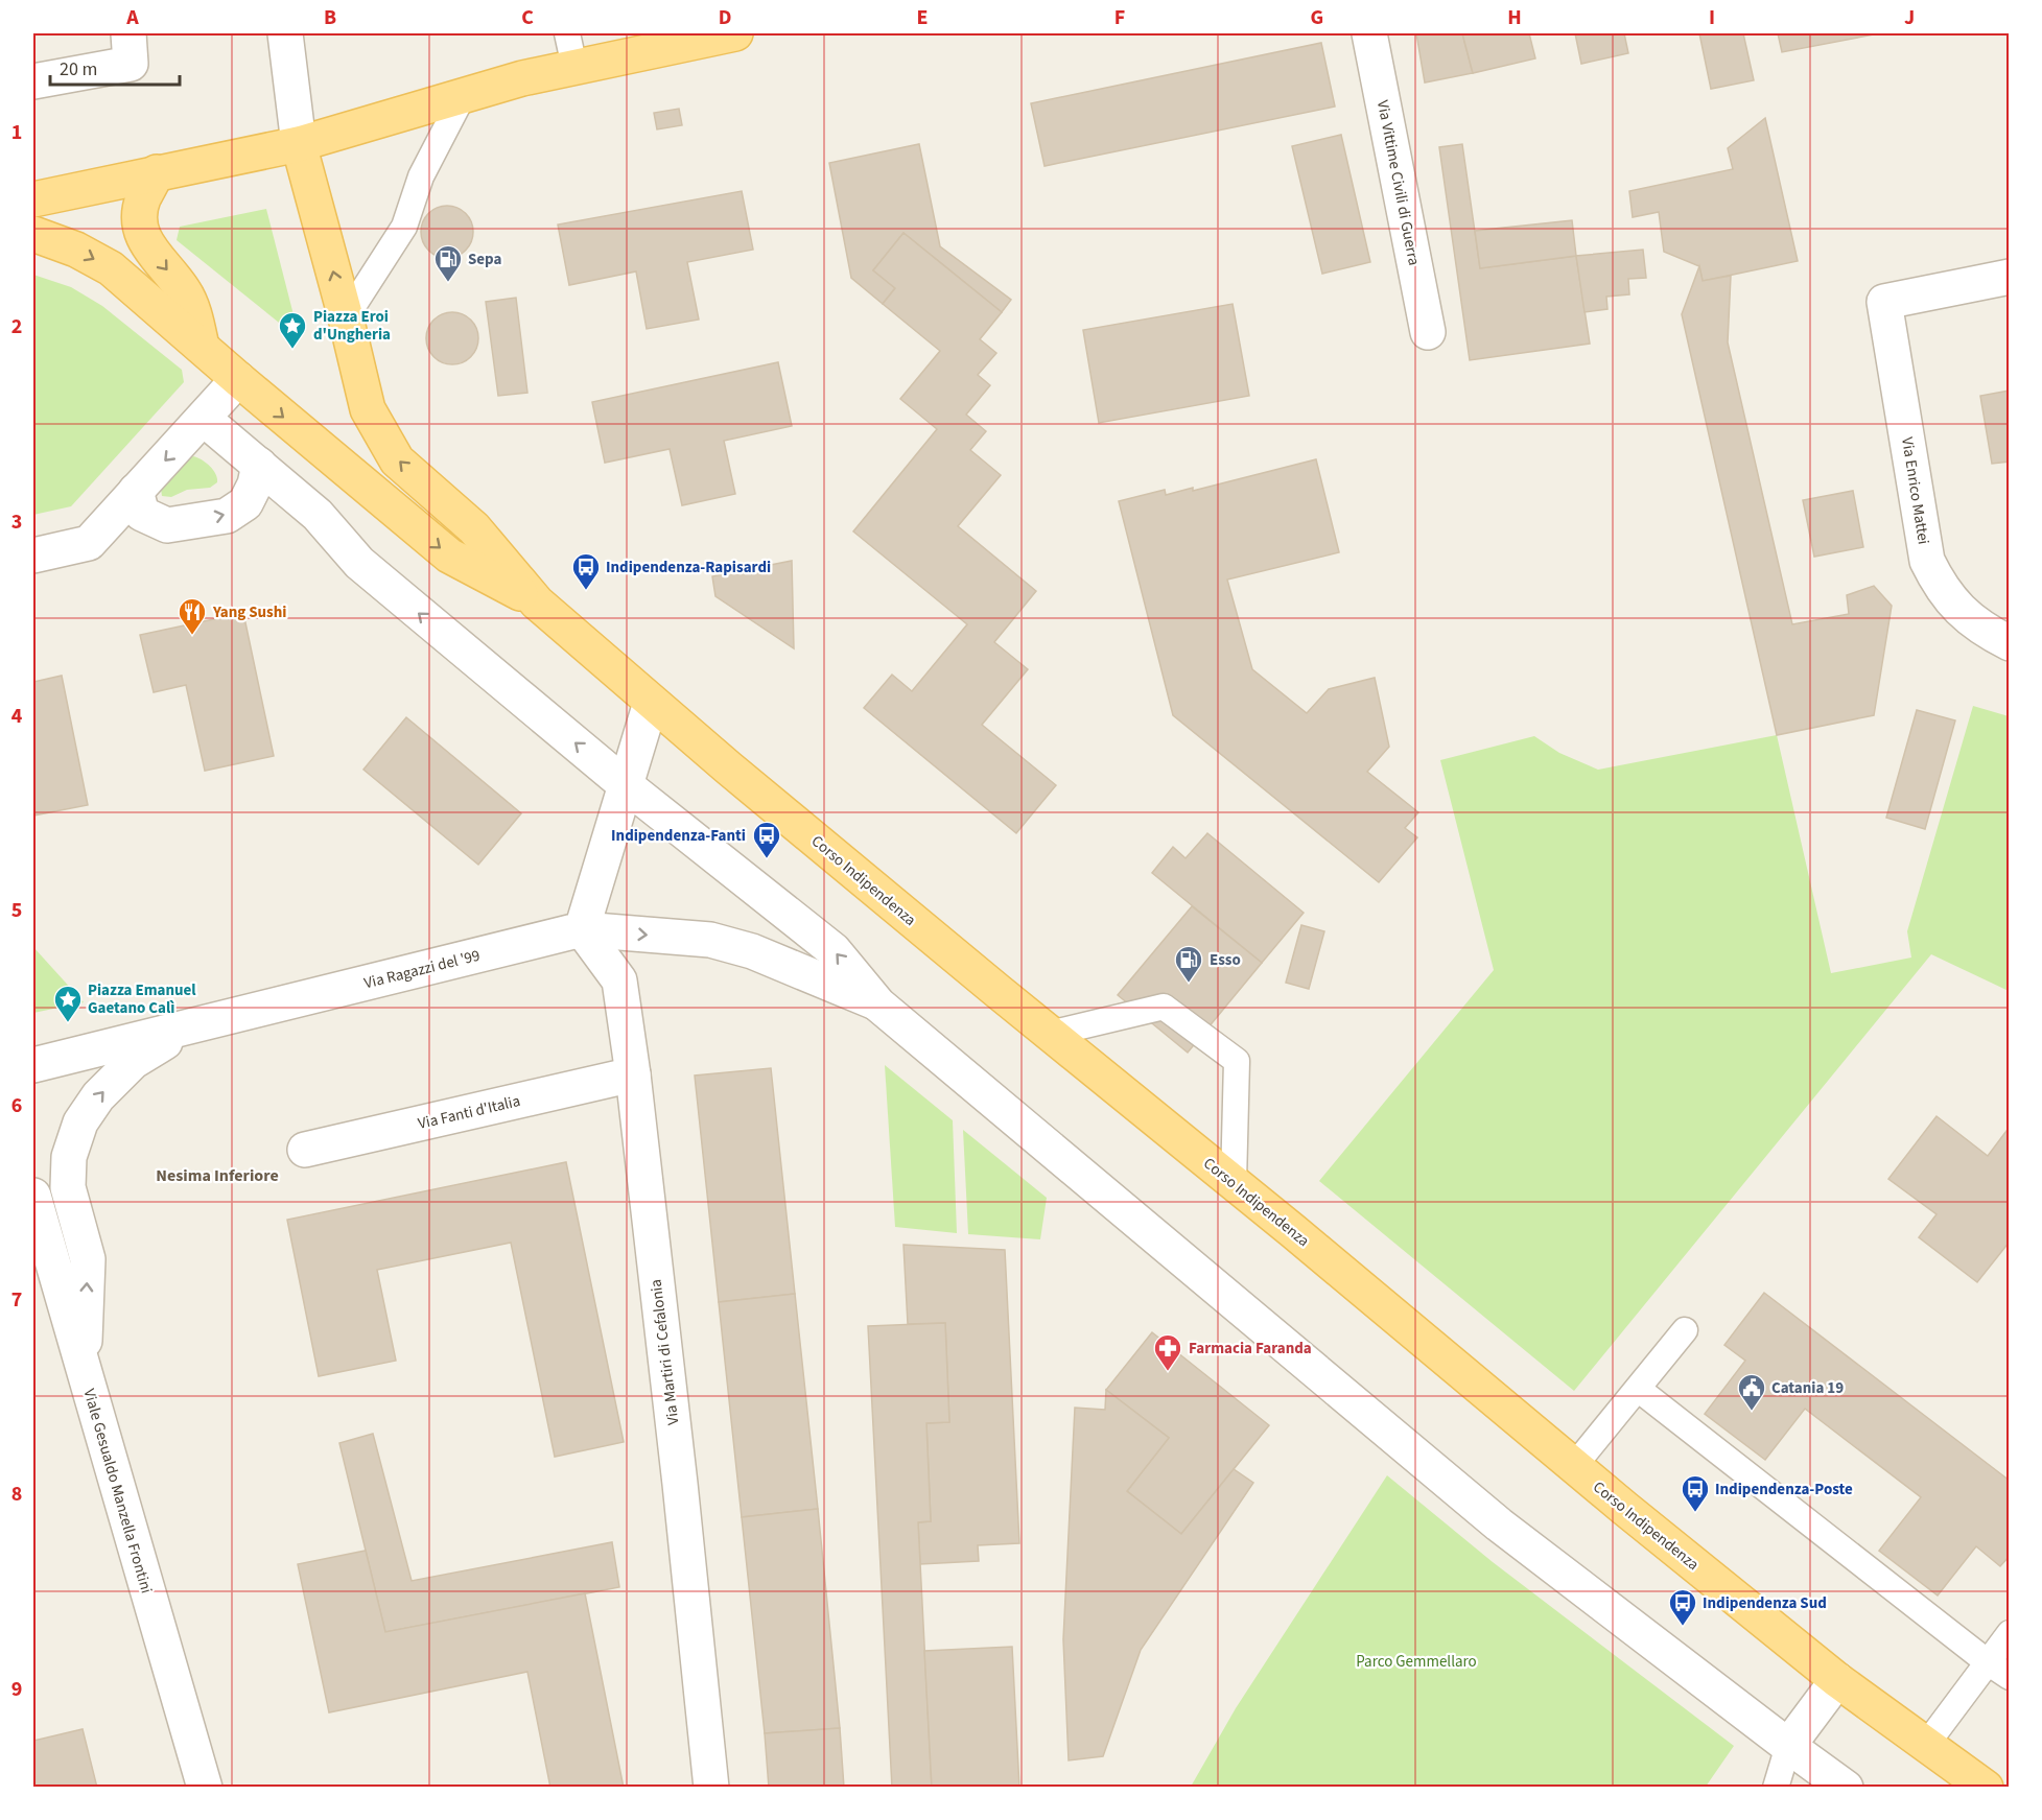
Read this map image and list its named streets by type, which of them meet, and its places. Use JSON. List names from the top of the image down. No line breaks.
{"streets":{"main road":["Corso Indipendenza"],"street":["Via Vittime Civili di Guerra","Via Enrico Mattei","Via Ragazzi del '99","Via Fanti d'Italia","Via Martiri di Cefalonia","Viale Gesualdo Manzella Frontini"]},"crossings":[["Via Ragazzi del '99","Via Martiri di Cefalonia"],["Via Fanti d'Italia","Via Martiri di Cefalonia"]],"one_way":["Via Ragazzi del '99"],"districts":["Nesima Inferiore"],"parks":["Parco Gemmellaro"],"places":{"fuel station":["Sepa","Esso"],"place":["Piazza Eroi d'Ungheria","Piazza Emanuel Gaetano Calì"],"bus stop":["Indipendenza-Rapisardi","Indipendenza-Fanti","Indipendenza-Poste","Indipendenza Sud"],"restaurant":["Yang Sushi"],"pharmacy":["Farmacia Faranda"],"public building":["Catania 19"]},"scale_bar":"20 m","grid":{"columns":["A","B","C","D","E","F","G","H","I","J"],"rows":["1","2","3","4","5","6","7","8","9"]}}
